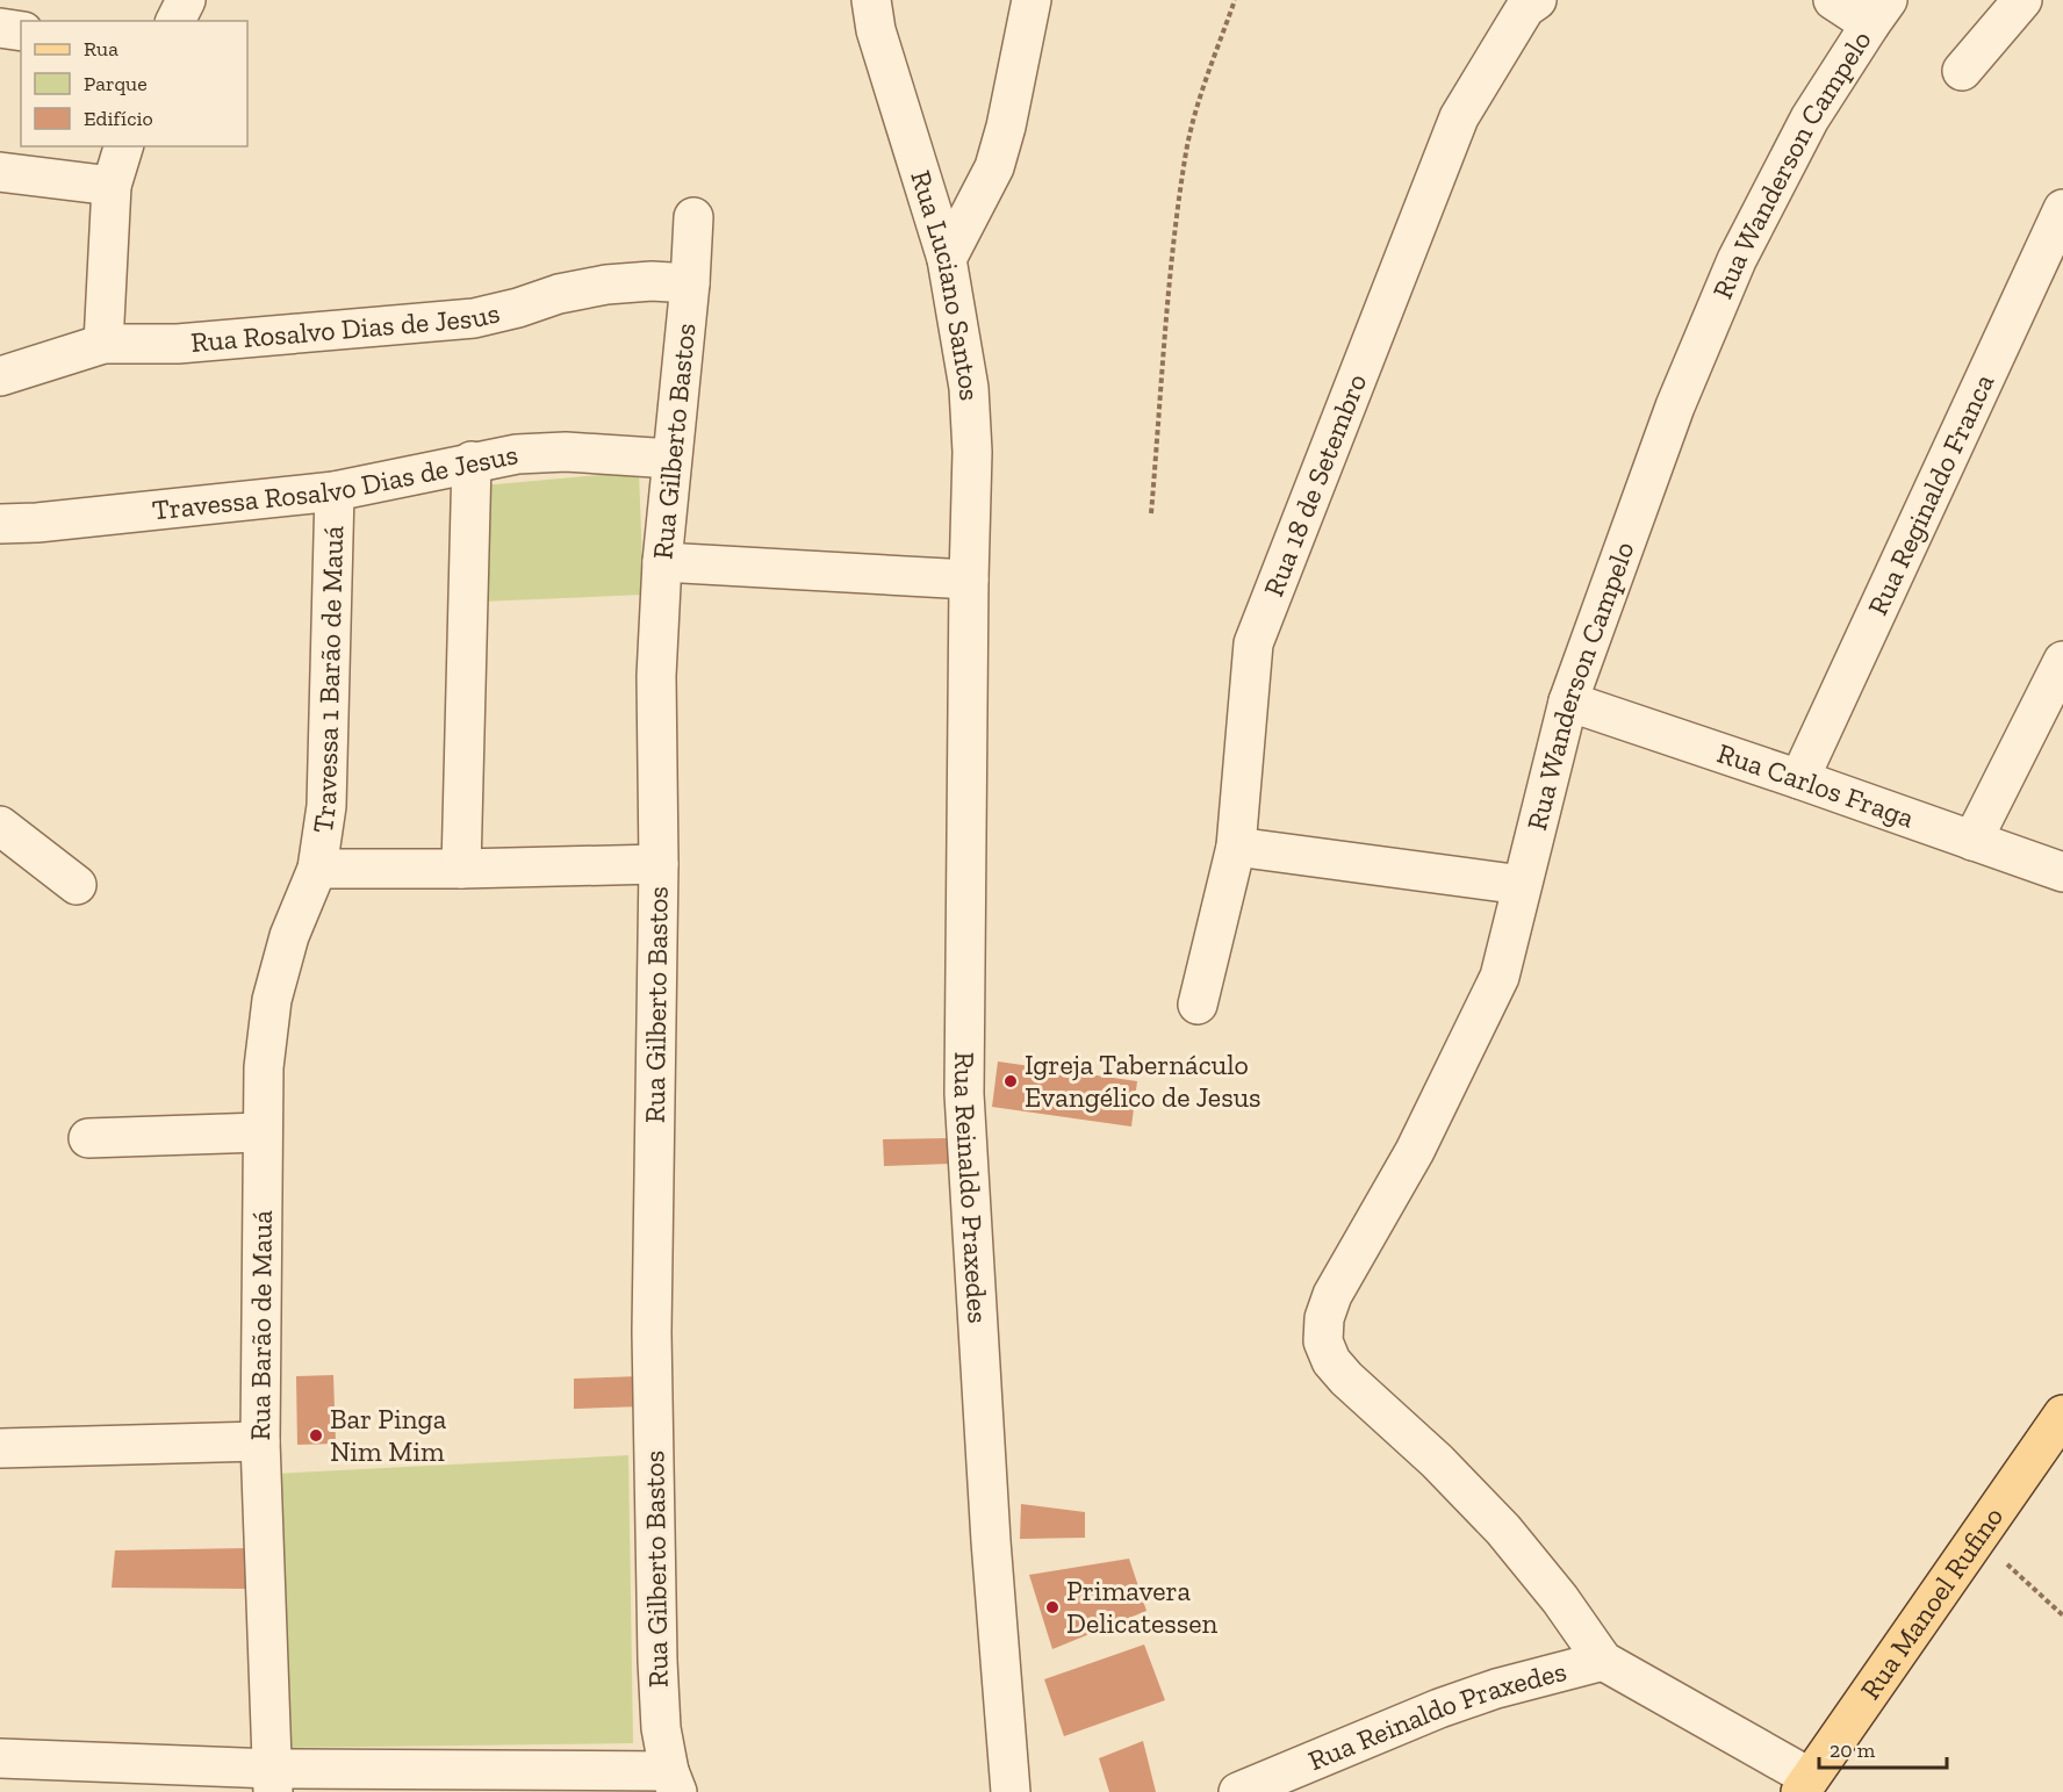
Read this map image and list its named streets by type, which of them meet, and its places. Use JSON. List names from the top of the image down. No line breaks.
{"streets":{"main road":["Rua Manoel Rufino"],"street":["Rua Wanderson Campelo","Rua Luciano Santos","Rua Rosalvo Dias de Jesus","Rua Gilberto Bastos","Travessa Rosalvo Dias de Jesus","Rua 18 de Setembro","Rua Reginaldo Franca","Travessa 1 Barão de Mauá","Rua Carlos Fraga","Rua Reinaldo Praxedes","Rua Barão de Mauá"]},"crossings":[["Rua Wanderson Campelo","Rua Carlos Fraga"],["Rua Wanderson Campelo","Rua Reinaldo Praxedes"],["Rua Luciano Santos","Rua Reinaldo Praxedes"],["Rua Rosalvo Dias de Jesus","Rua Gilberto Bastos"],["Rua Gilberto Bastos","Travessa Rosalvo Dias de Jesus"],["Travessa Rosalvo Dias de Jesus","Travessa 1 Barão de Mauá"],["Rua Reginaldo Franca","Rua Carlos Fraga"],["Travessa 1 Barão de Mauá","Rua Barão de Mauá"],["Rua Reinaldo Praxedes","Rua Manoel Rufino"]],"places":["Igreja Tabernáculo Evangélico de Jesus","Bar Pinga Nim Mim","Primavera Delicatessen"],"legend":["Rua","Parque","Edifício"],"scale_bar":"20 m"}
